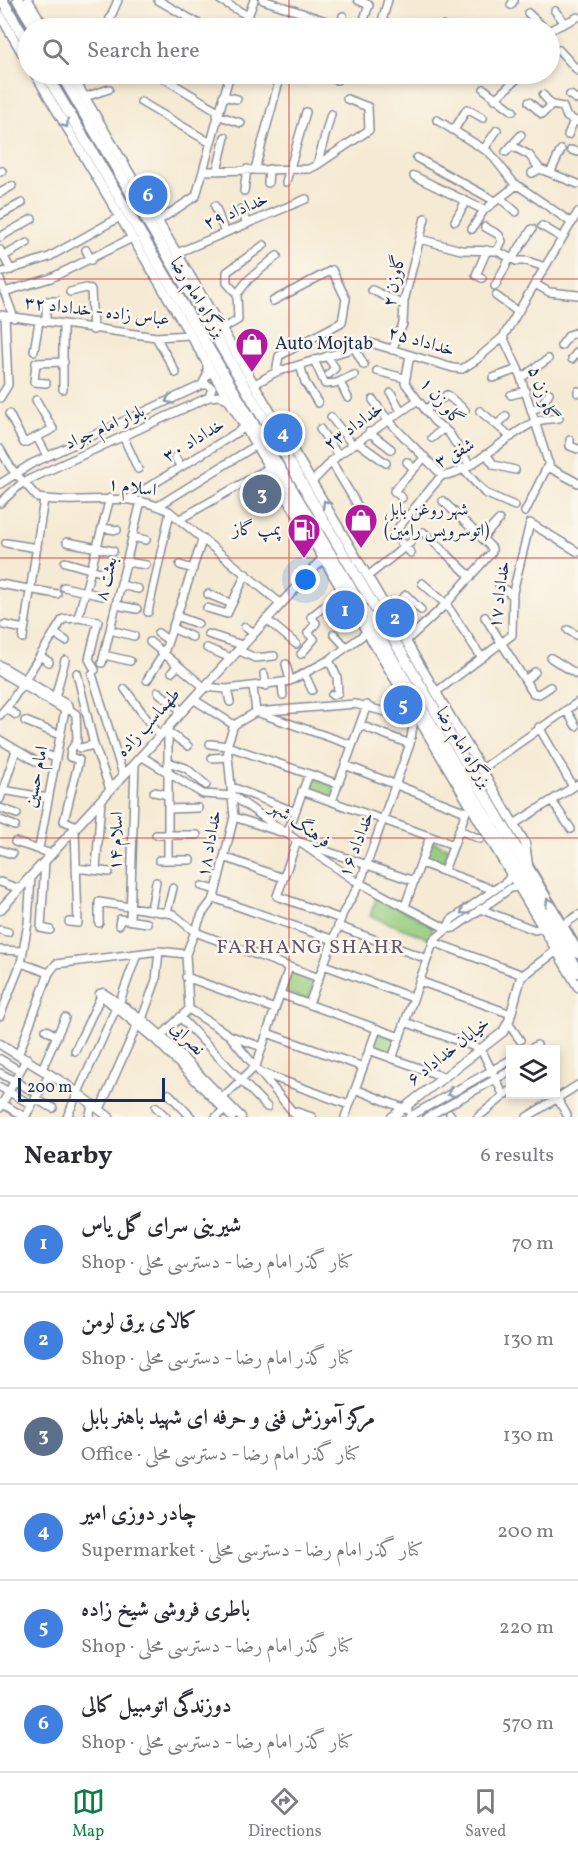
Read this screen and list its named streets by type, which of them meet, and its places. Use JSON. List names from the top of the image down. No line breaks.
{"streets":{"highway":["بزرگراه امام رضا"],"main road":["طهماسب زاده","نصرایی","خیابان خداداد ۶"],"street":["خداداد ۲۹","گاوزن ۲","عباس زاده - خداداد ۳۲","خداداد ۲۵","گاو زن ۵","گاو زن ۱","خداداد ۲۳","بلوار امام جواد","خداداد ۳۰","شفق ۳","اسلام ۱","بعثت ۸","خداداد ۱۷","امام حسین","فرهنگ شهر","اسلام ۱۴","خداداد ۱۸","خداداد ۱۶"]},"crossings":[["گاوزن ۲","خداداد ۲۵"],["بزرگراه امام رضا","خداداد ۲۵"],["بزرگراه امام رضا","طهماسب زاده"],["خداداد ۲۵","گاو زن ۵"],["خداداد ۲۵","گاو زن ۱"],["گاو زن ۵","شفق ۳"],["گاو زن ۱","خداداد ۲۳"],["گاو زن ۱","شفق ۳"],["خداداد ۳۰","اسلام ۱"],["اسلام ۱","بعثت ۸"],["اسلام ۱","طهماسب زاده"],["طهماسب زاده","اسلام ۱۴"],["فرهنگ شهر","خداداد ۱۸"],["فرهنگ شهر","خداداد ۱۶"]],"districts":["FARHANG SHAHR"],"places":{"shop":["Auto Mojtab","شهر روغن بابل (اتوسرویس رامین)"],"fuel station":["پمپ گاز"]},"scale_bar":"200 m","page":{"search":"Search here","pins":["6","4","3","1","2","5"],"scale":"200 m","heading":["Nearby","6 results"],"list":[{"mark":"1","name":"شیرینی سرای گل یاس","note":"Shop · کنار گذر امام رضا - دسترسی محلی","value":"70 m"},{"mark":"2","name":"کالای برق لومن","note":"Shop · کنار گذر امام رضا - دسترسی محلی","value":"130 m"},{"mark":"3","name":"مرکز آموزش فنی و حرفه ای شهید باهنر بابل","note":"Office · کنار گذر امام رضا - دسترسی محلی","value":"130 m"},{"mark":"4","name":"چادر دوزی امیر","note":"Supermarket · کنار گذر امام رضا - دسترسی محلی","value":"200 m"},{"mark":"5","name":"باطری فروشی شیخ زاده","note":"Shop · کنار گذر امام رضا - دسترسی محلی","value":"220 m"},{"mark":"6","name":"دوزندگی اتومبیل کالی","note":"Shop · کنار گذر امام رضا - دسترسی محلی","value":"570 m"}],"nav":["Map","Directions","Saved"]}}
